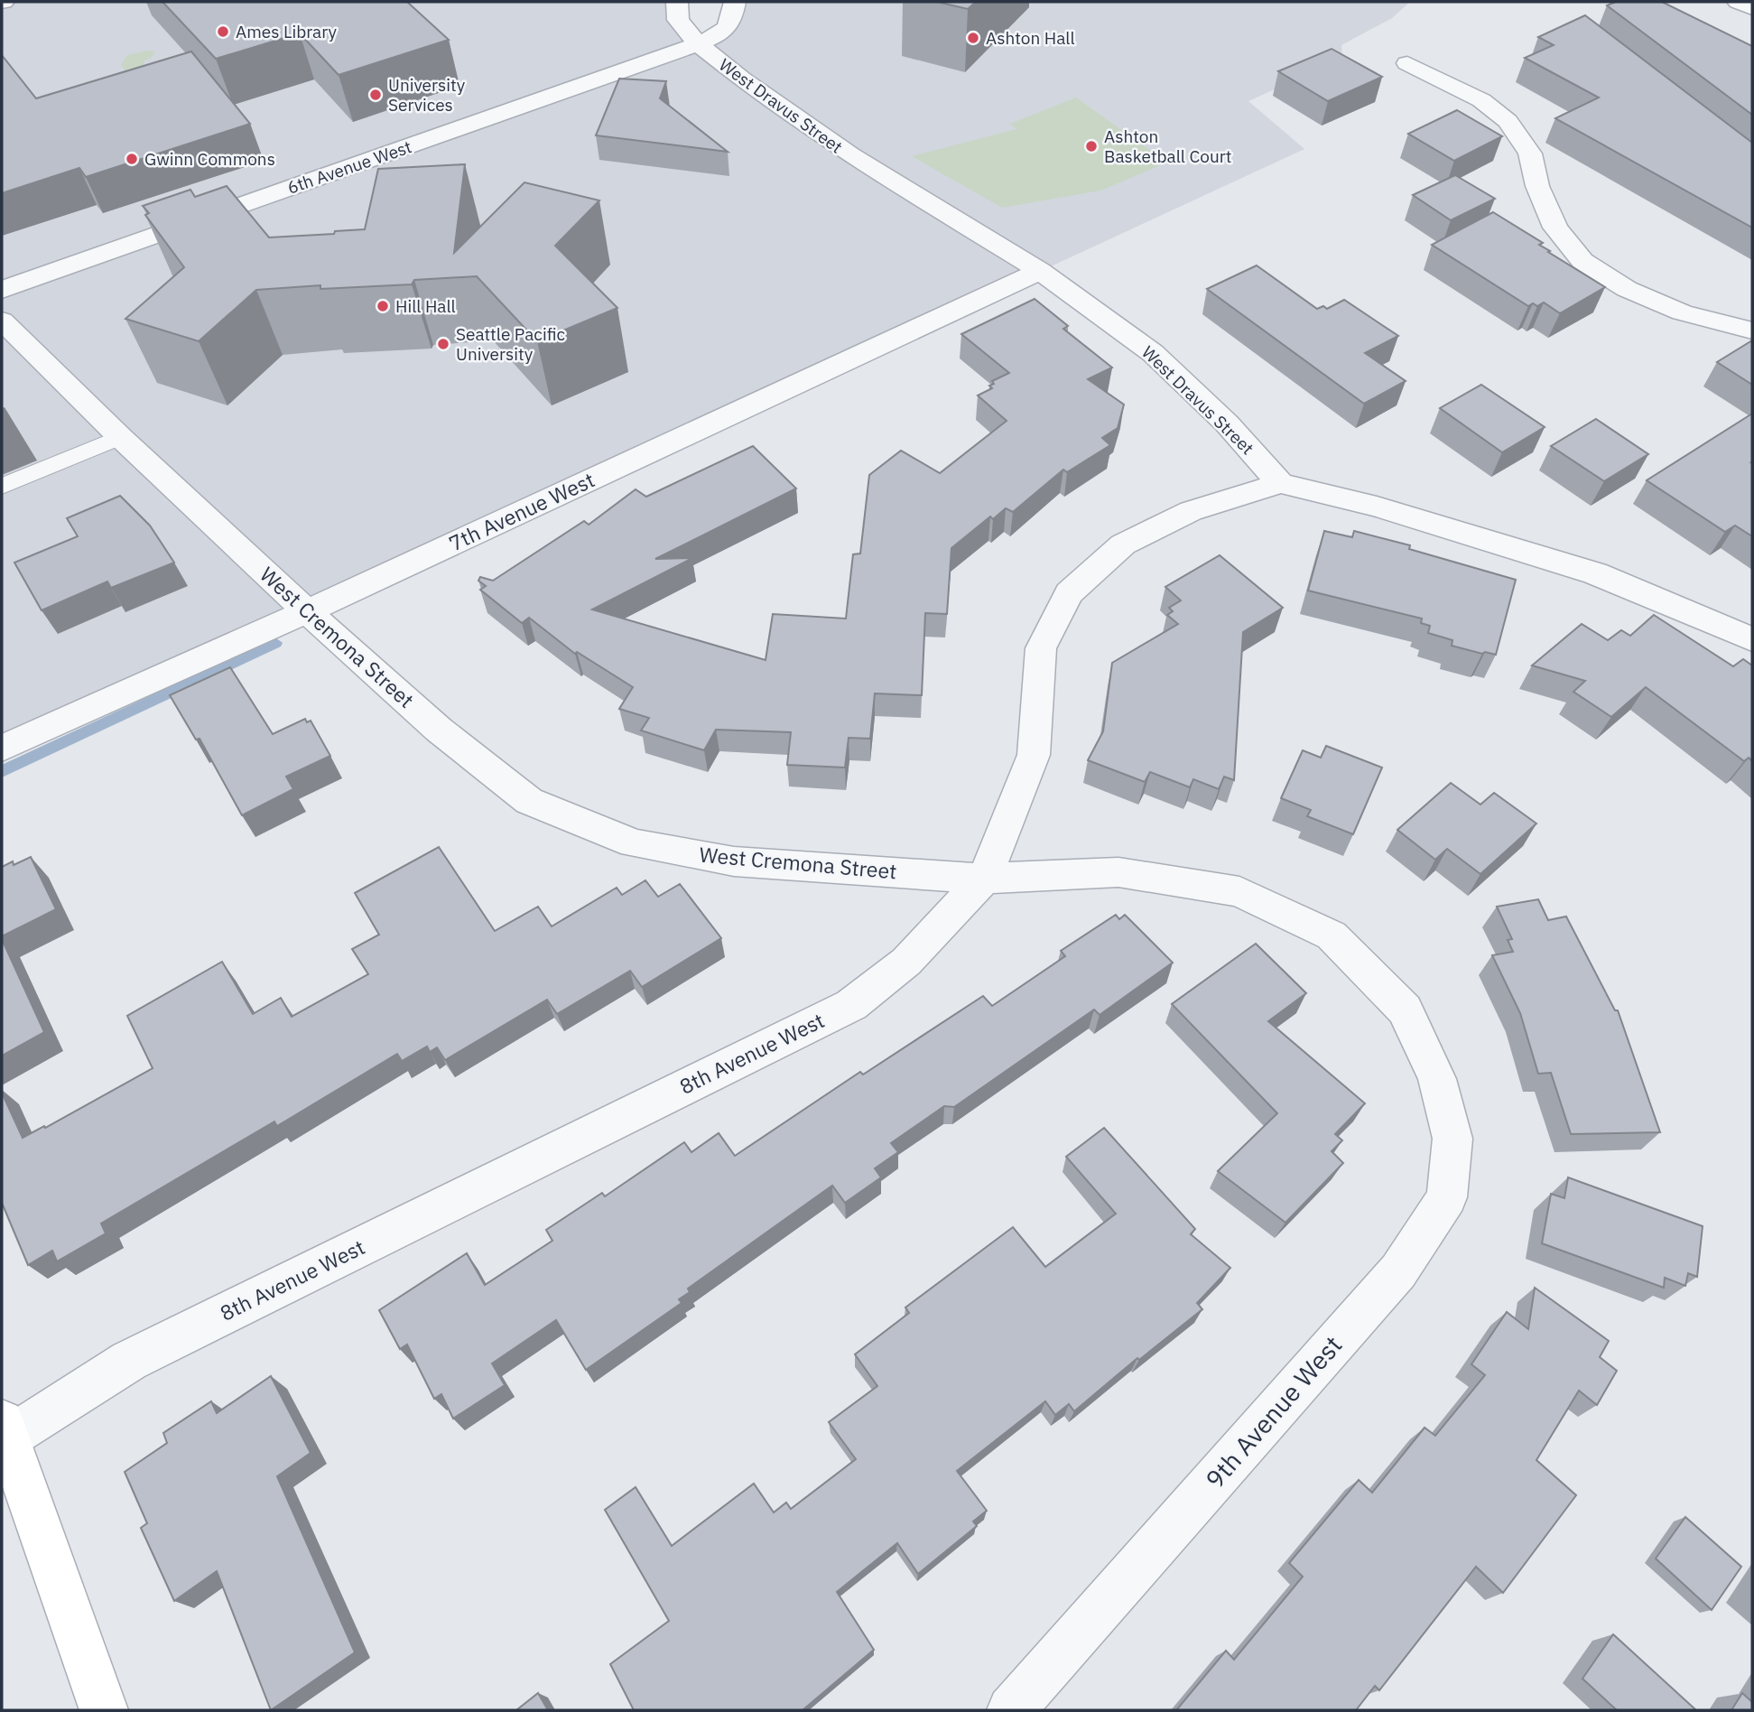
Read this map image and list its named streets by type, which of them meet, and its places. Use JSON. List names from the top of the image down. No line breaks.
{"streets":{"street":["West Dravus Street","6th Avenue West","7th Avenue West","West Cremona Street","8th Avenue West","9th Avenue West"]},"crossings":[["West Dravus Street","6th Avenue West"],["West Dravus Street","7th Avenue West"],["West Dravus Street","8th Avenue West"],["7th Avenue West","West Cremona Street"],["West Cremona Street","8th Avenue West"],["West Cremona Street","9th Avenue West"]],"places":["Ames Library","Ashton Hall","University Services","Ashton Basketball Court","Gwinn Commons","Hill Hall","Seattle Pacific University"]}
